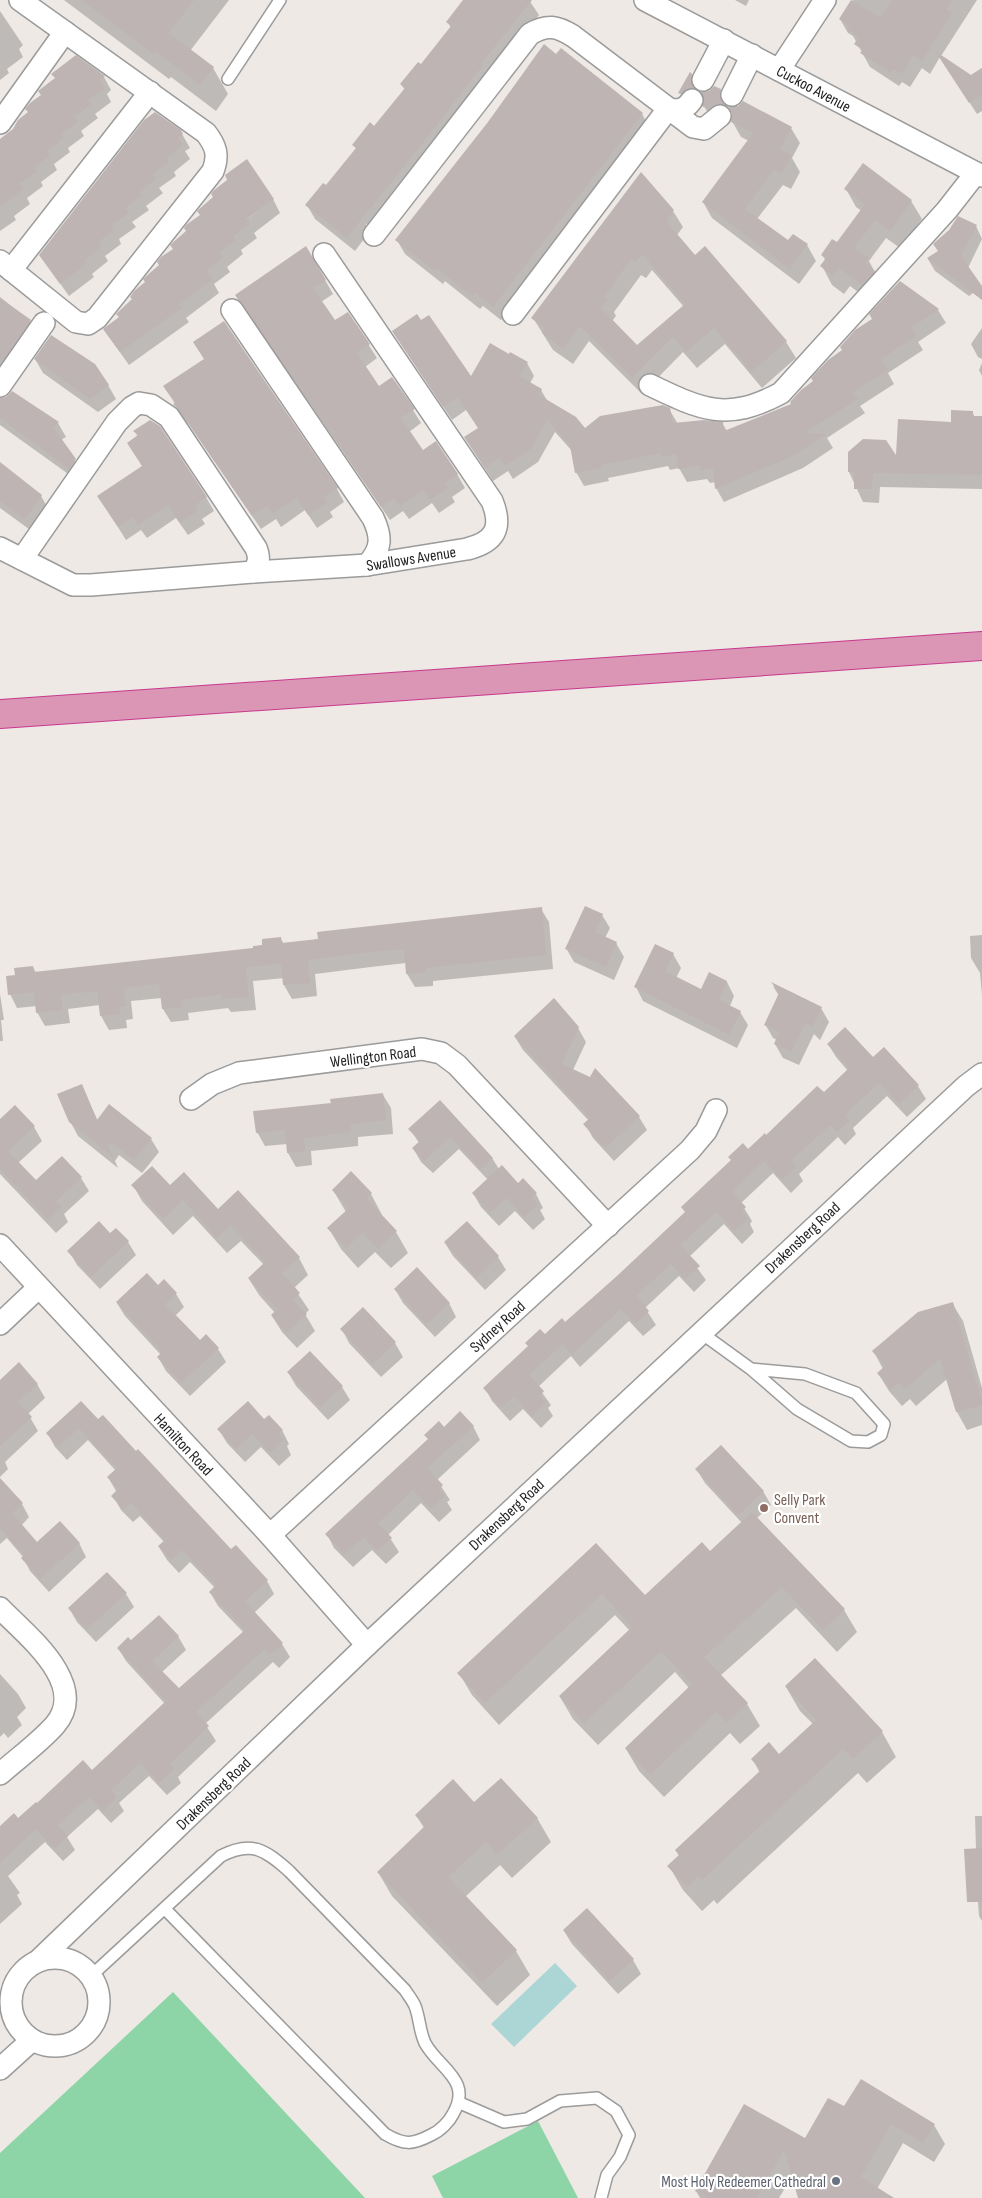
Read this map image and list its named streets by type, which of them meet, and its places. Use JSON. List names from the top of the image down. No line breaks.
{"streets":{"street":["Cuckoo Avenue","Swallows Avenue","Wellington Road","Drakensberg Road","Sydney Road","Hamilton Road"]},"crossings":[["Wellington Road","Sydney Road"],["Drakensberg Road","Hamilton Road"],["Sydney Road","Hamilton Road"]],"places":["Selly Park Convent","Most Holy Redeemer Cathedral"]}
